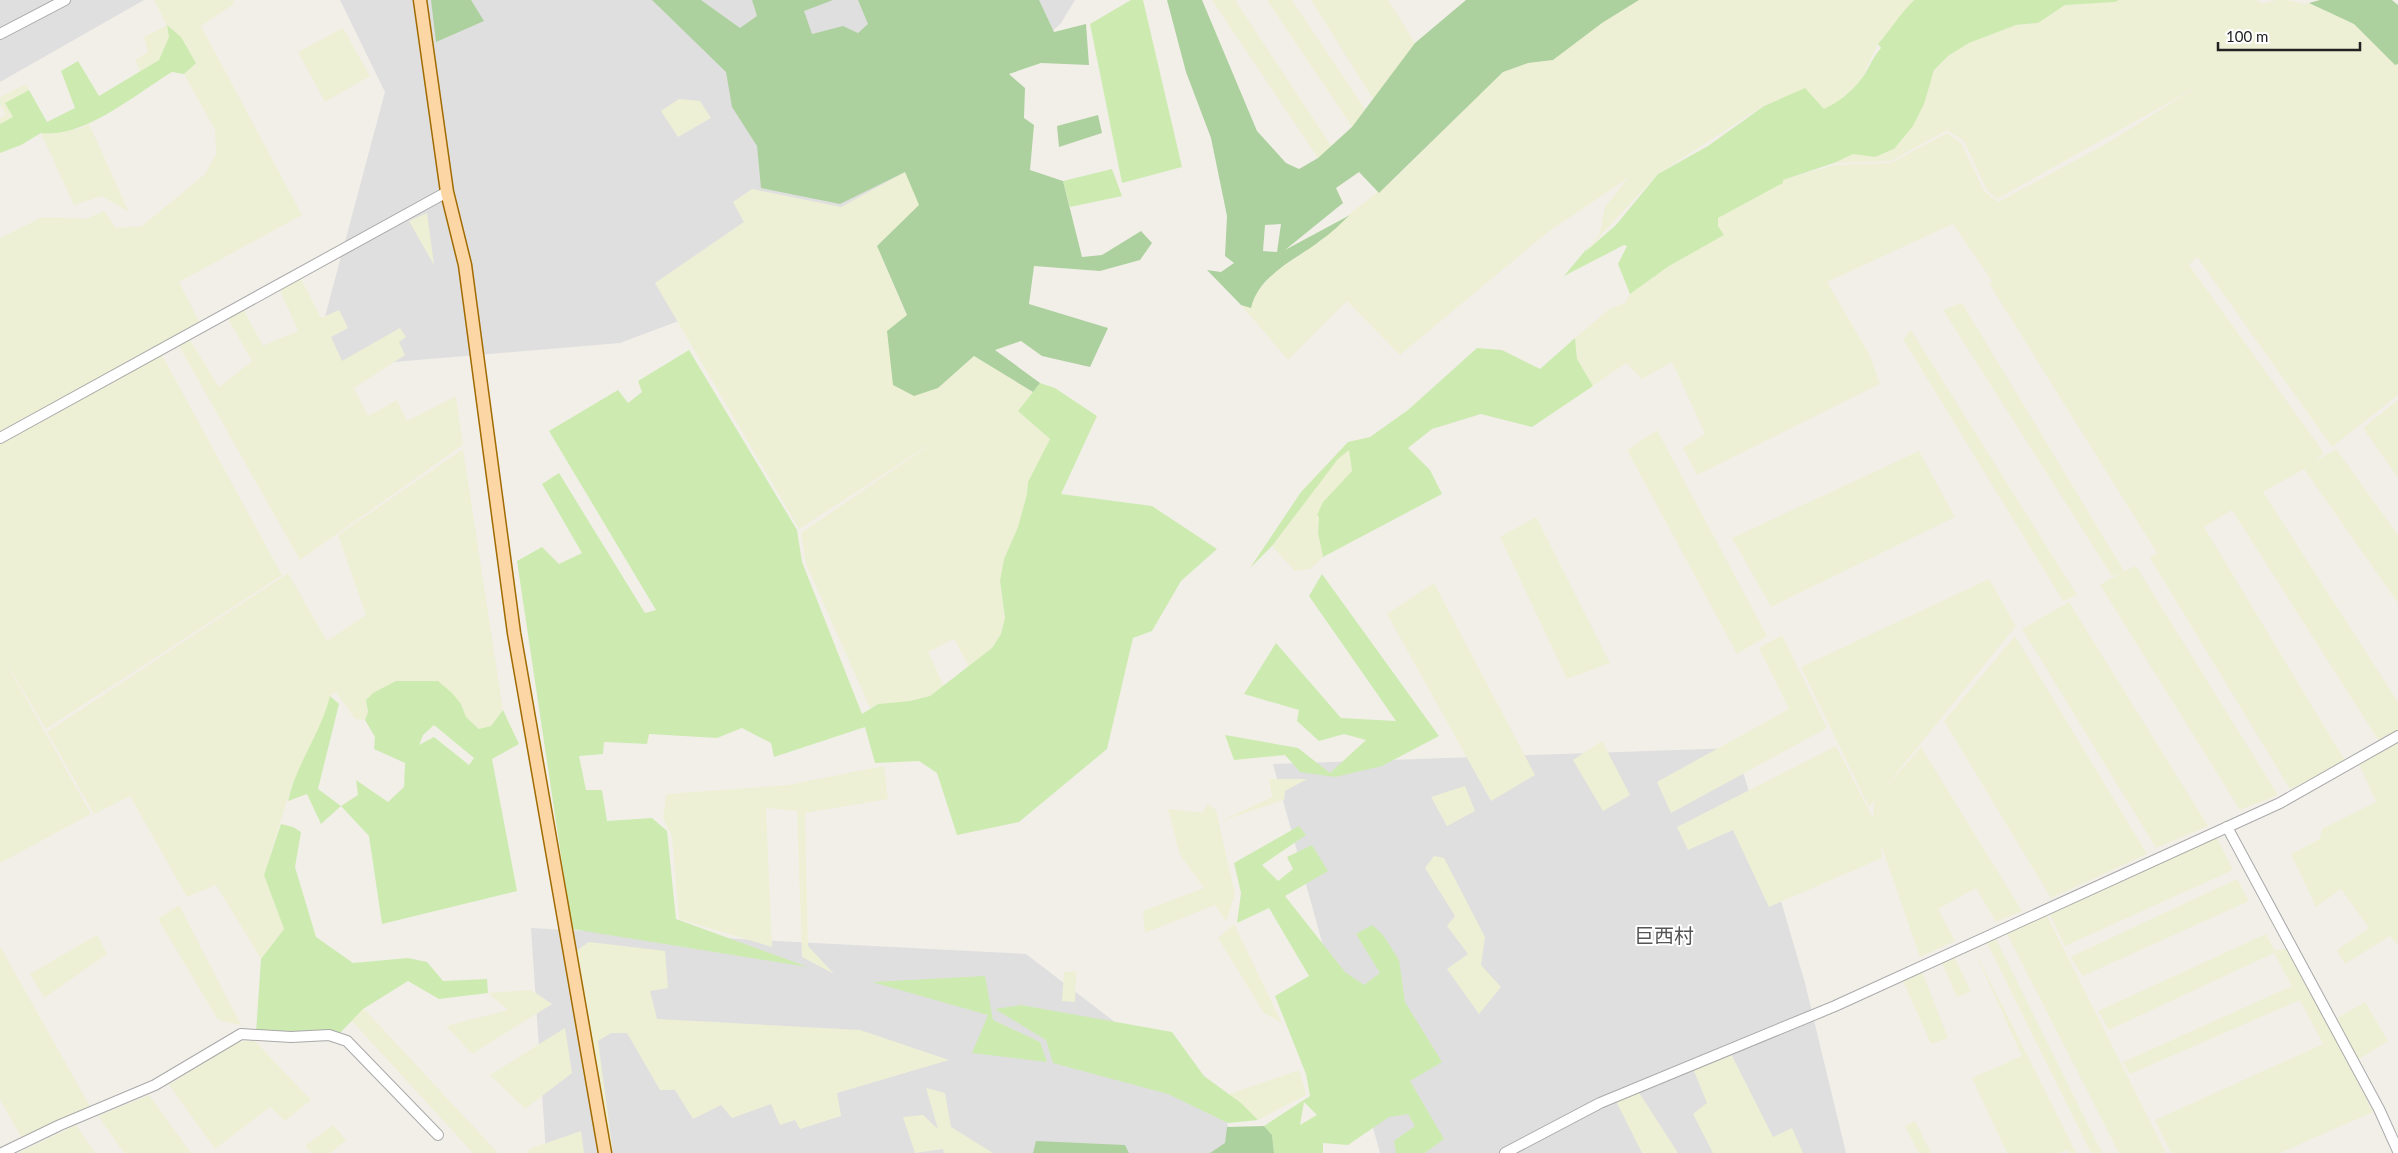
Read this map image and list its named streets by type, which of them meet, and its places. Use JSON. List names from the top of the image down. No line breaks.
{"districts":["巨西村"],"scale_bar":"100 m"}
